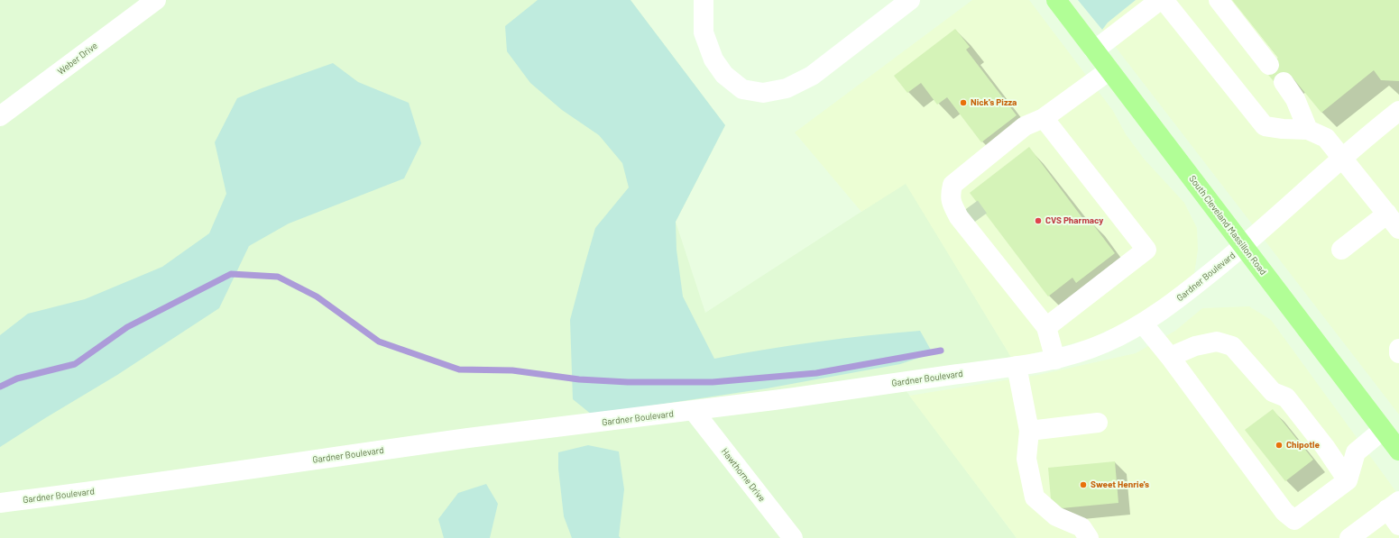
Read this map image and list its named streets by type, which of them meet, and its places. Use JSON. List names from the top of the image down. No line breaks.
{"streets":{"main road":["South Cleveland Massillon Road"],"street":["Weber Drive","Gardner Boulevard","Hawthorne Drive"]},"crossings":[["South Cleveland Massillon Road","Gardner Boulevard"],["Gardner Boulevard","Hawthorne Drive"]],"places":["Nick's Pizza","CVS Pharmacy","Chipotle","Sweet Henrie's"]}
